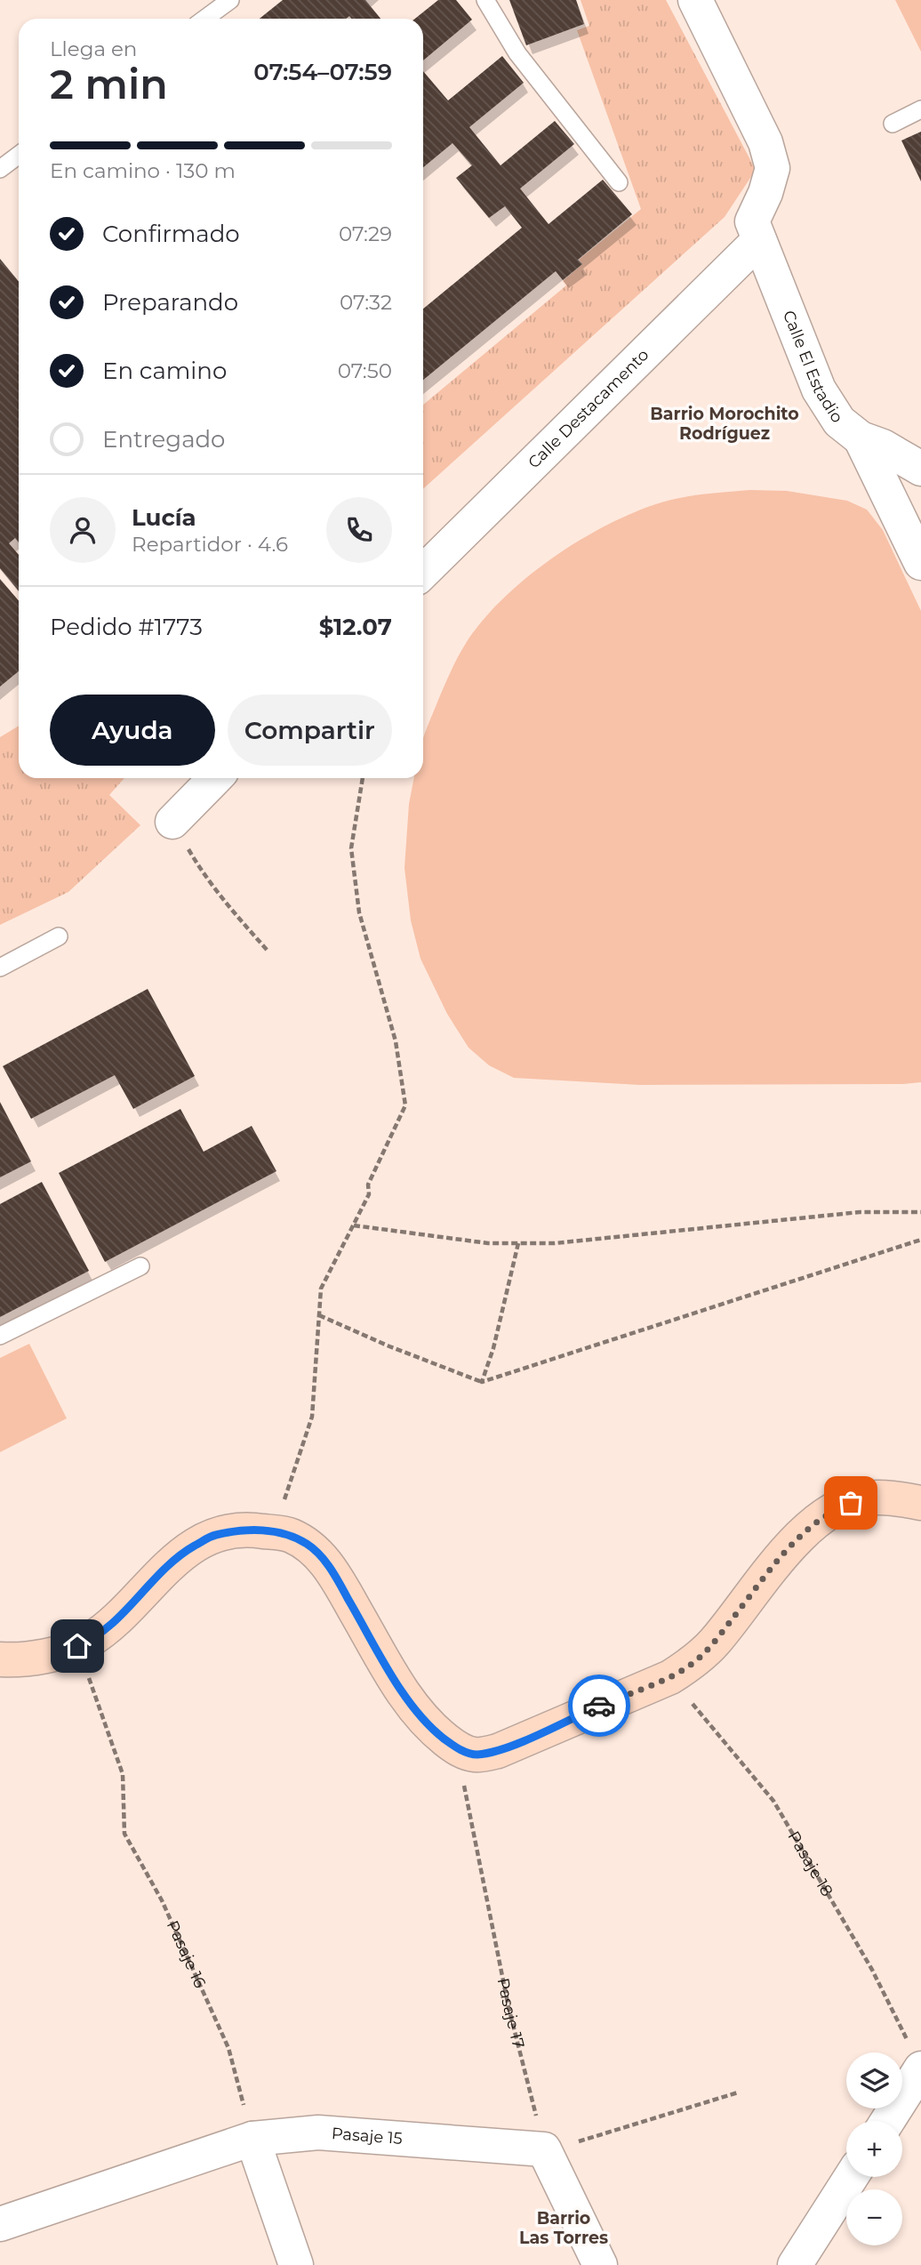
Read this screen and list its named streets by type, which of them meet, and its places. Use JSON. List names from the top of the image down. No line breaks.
{"streets":{"street":["Calle El Estadio","Calle Destacamento","Pasaje 15"],"path":["Pasaje 18","Pasaje 16","Pasaje 17"]},"crossings":[["Calle El Estadio","Calle Destacamento"],["Pasaje 16","Pasaje 15"],["Pasaje 17","Pasaje 15"]],"districts":["Barrio Morochito Rodríguez","Barrio Las Torres"],"page":{"heading":["2 min","Llega en","07:54–07:59"],"panel":["Lucía","Repartidor · 4.6","Pedido #1773","$12.07"],"bar":"En camino · 130 m","list":[["Confirmado","07:29"],["Preparando","07:32"],["En camino","07:50"],"Entregado"],"buttons":["Ayuda","Compartir"],"map_buttons":["+","−"]}}
